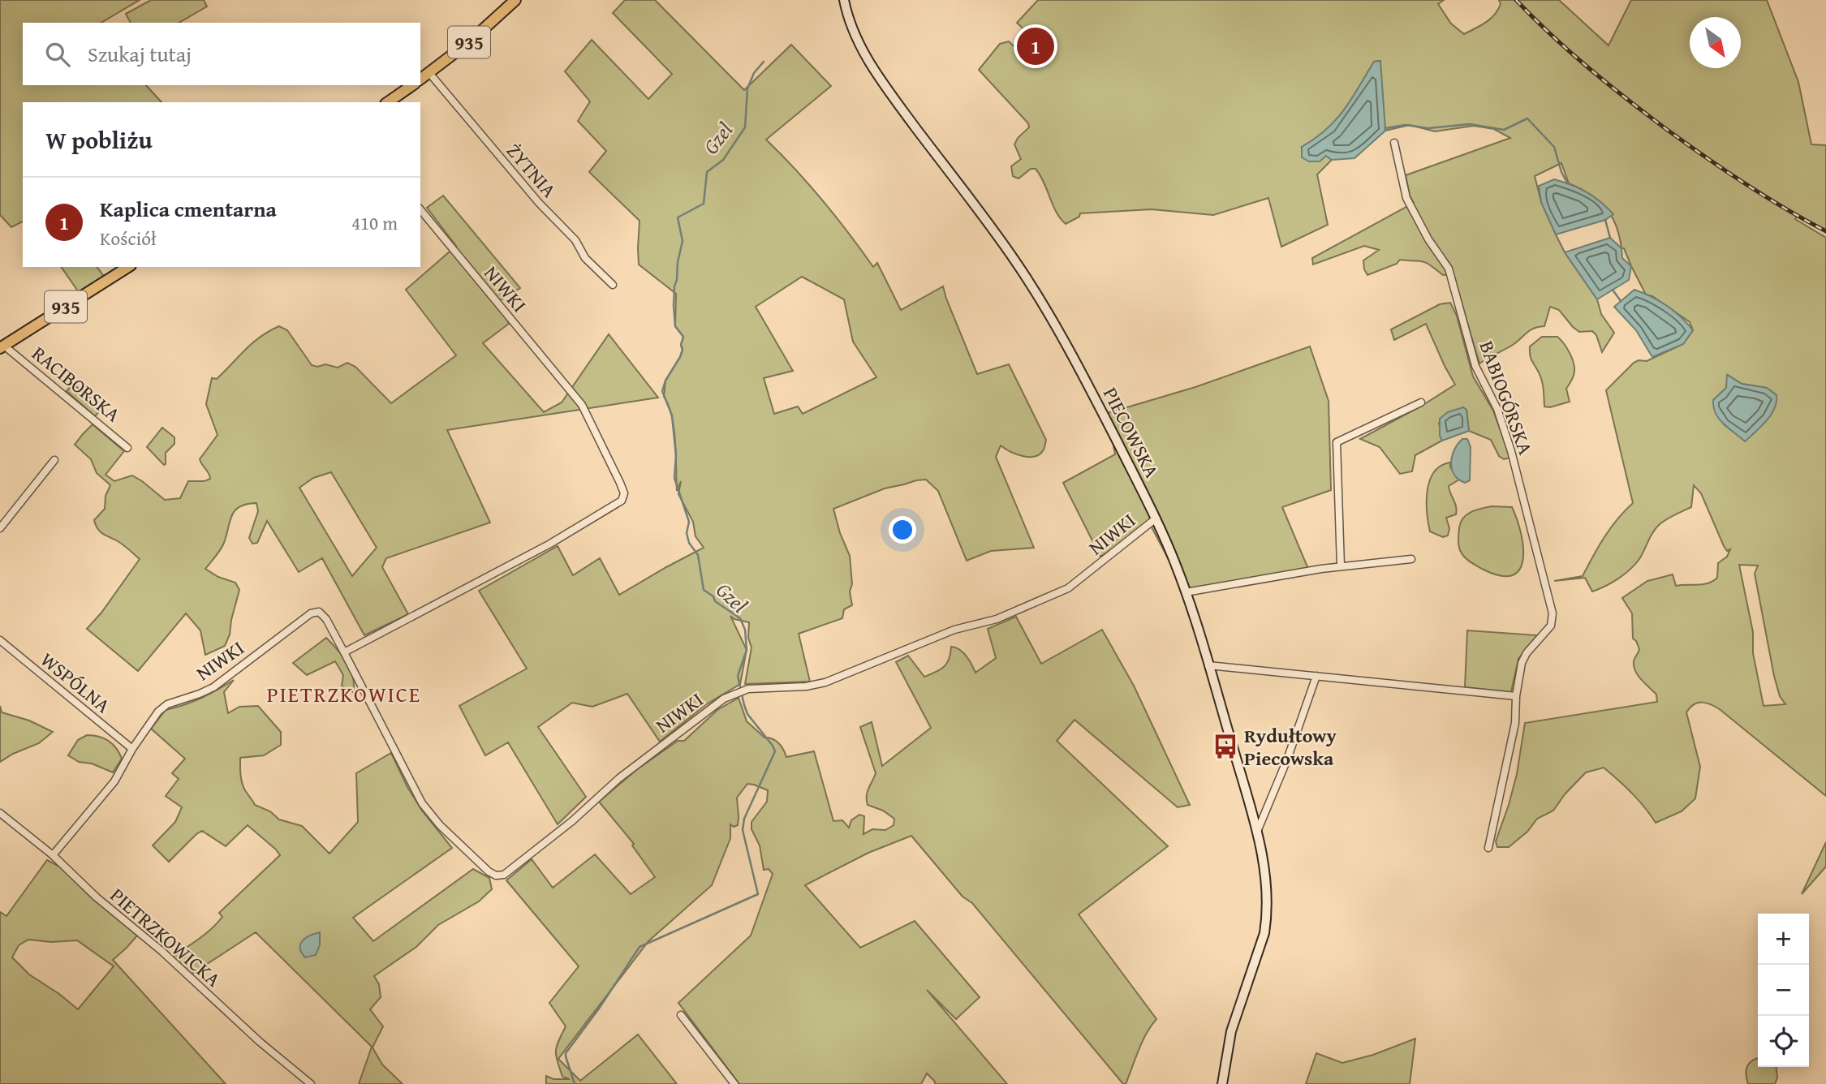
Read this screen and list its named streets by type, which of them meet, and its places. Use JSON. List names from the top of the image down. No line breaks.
{"streets":{"main road":["935","RACIBORSKA"],"street":["ŻYTNIA","NIWKI","BABIOGÓRSKA","PIECOWSKA","WSPÓLNA","PIETRZKOWICKA"]},"crossings":[["935","ŻYTNIA"],["NIWKI","PIECOWSKA"],["NIWKI","WSPÓLNA"],["NIWKI","PIETRZKOWICKA"]],"districts":["PIETRZKOWICE"],"water":["Gzel"],"places":{"bus stop":["Rydułtowy Piecowska"]},"north":"bottom right","page":{"search":"Szukaj tutaj","pins":"1","heading":"W pobliżu","list":[{"mark":"1","name":"Kaplica cmentarna","note":"Kościół","value":"410 m"}],"map_buttons":["+","−"]}}
